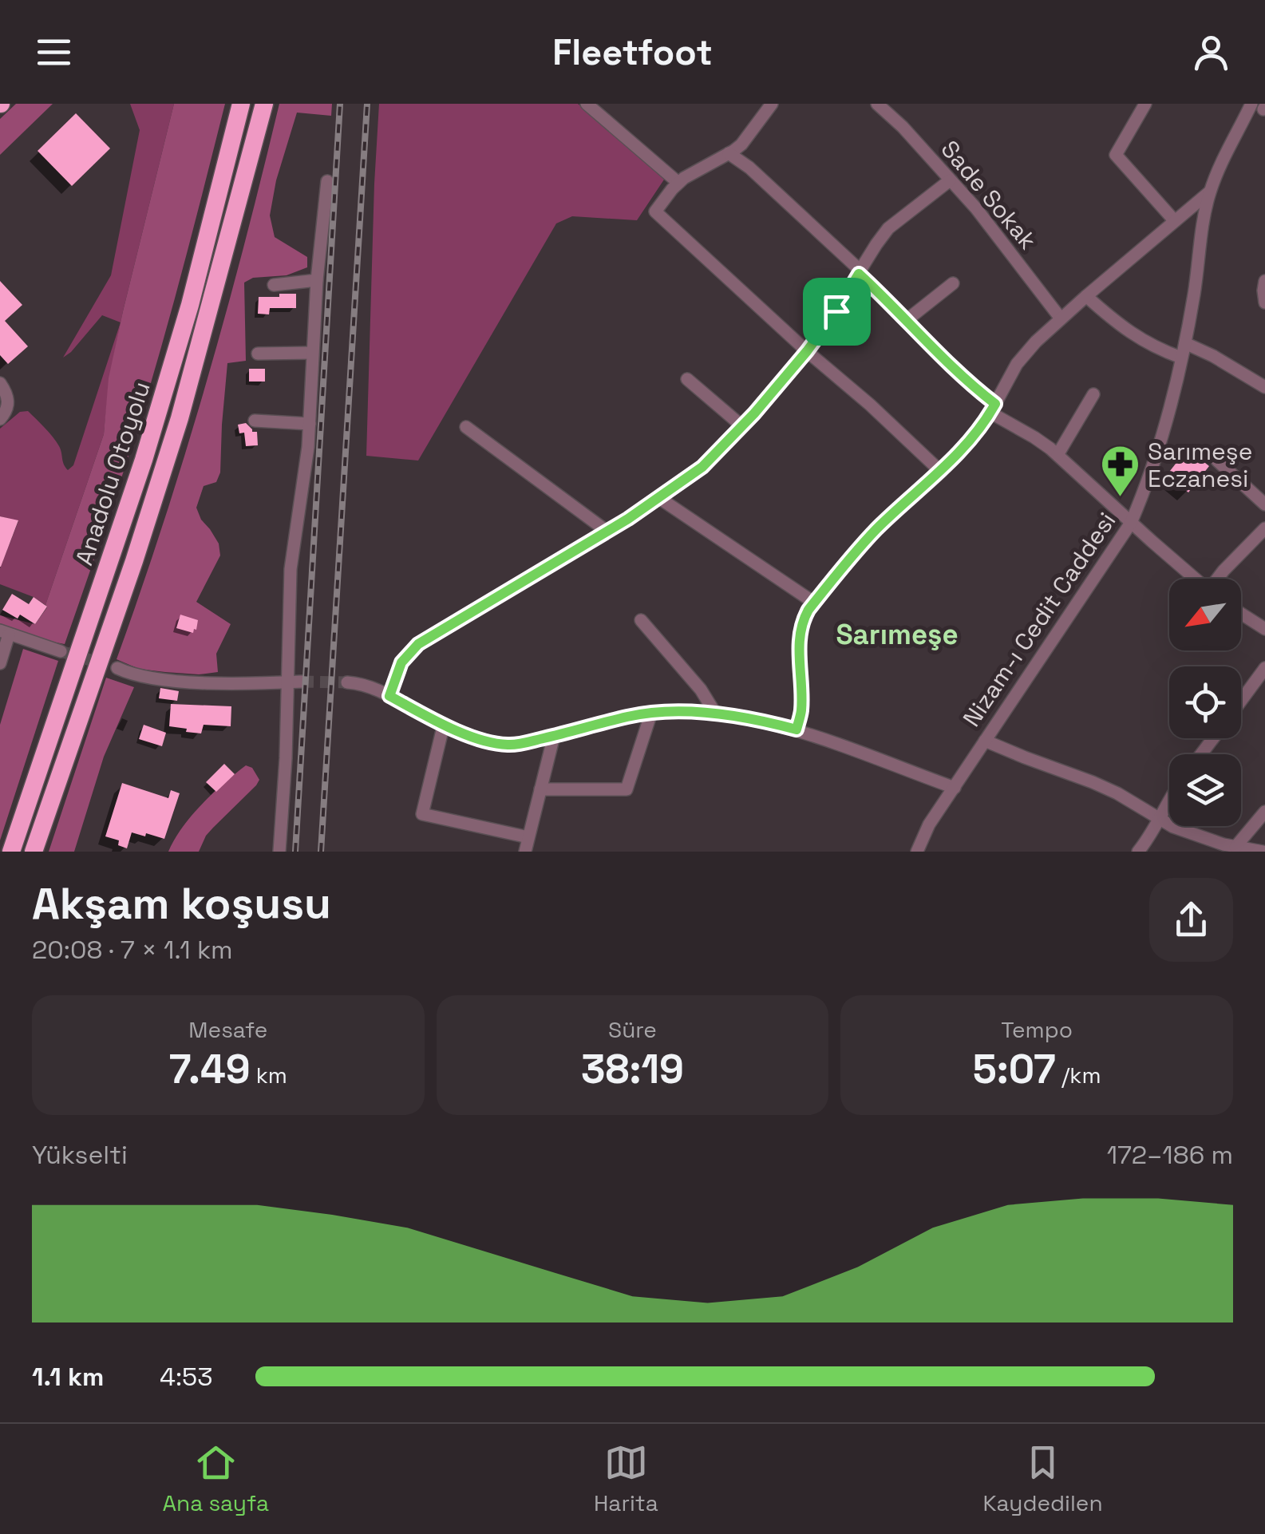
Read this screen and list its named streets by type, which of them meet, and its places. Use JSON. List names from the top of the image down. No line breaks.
{"streets":{"highway":["Anadolu Otoyolu"],"street":["Sade Sokak","Nizam-ı Cedit Caddesi"]},"districts":["Sarımeşe"],"places":{"pharmacy":["Sarımeşe Eczanesi"]},"north":"bottom left","page":{"header":"Fleetfoot","heading":["Akşam koşusu","20:08 · 7 × 1.1 km"],"stats":[["Mesafe","7.49 km"],["Süre","38:19"],["Tempo","5:07 /km"]],"chart":["Yükselti","172–186 m"],"list":[{"name":"1.1 km","note":"4:53"}],"tabs":["Ana sayfa","Harita","Kaydedilen"]}}
